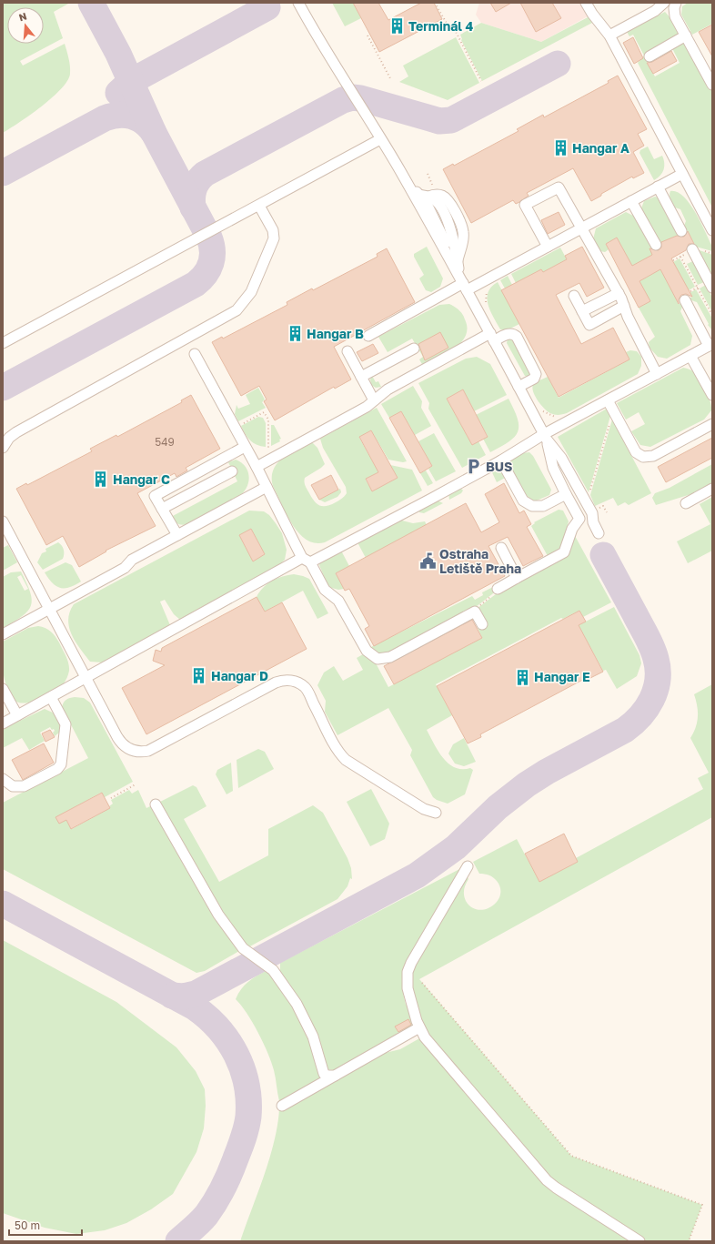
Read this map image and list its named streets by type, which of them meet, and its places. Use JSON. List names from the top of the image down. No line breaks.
{"places":{"building":["Terminál 4","Hangar A","Hangar B","Hangar C","Hangar D","Hangar E"],"parking":["BUS"],"public building":["Ostraha Letiště Praha"]},"house_numbers":["549"],"scale_bar":"50 m","north":"top"}
